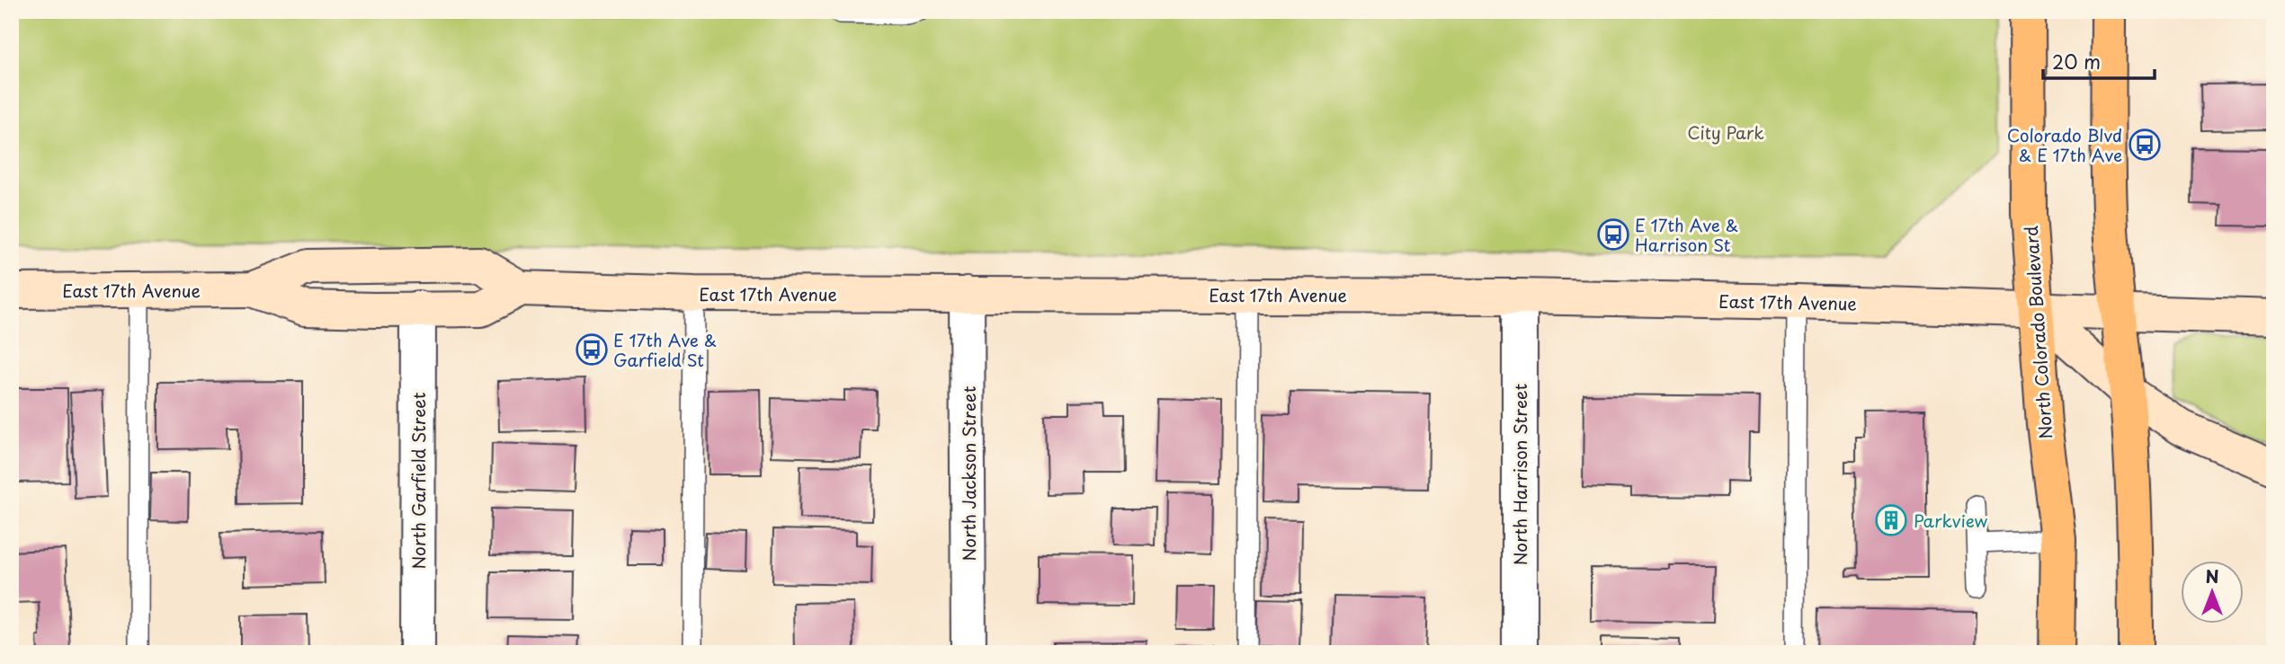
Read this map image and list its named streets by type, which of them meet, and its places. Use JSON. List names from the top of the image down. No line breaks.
{"streets":{"main road":["East 17th Avenue","North Colorado Boulevard"],"street":["North Jackson Street","North Harrison Street","North Garfield Street"]},"crossings":[["East 17th Avenue","North Colorado Boulevard"],["East 17th Avenue","North Jackson Street"],["East 17th Avenue","North Harrison Street"],["East 17th Avenue","North Garfield Street"]],"parks":["City Park"],"places":{"bus stop":["Colorado Blvd & E 17th Ave","E 17th Ave & Harrison St","E 17th Ave & Garfield St"],"building":["Parkview"]},"scale_bar":"20 m","north":"top"}
